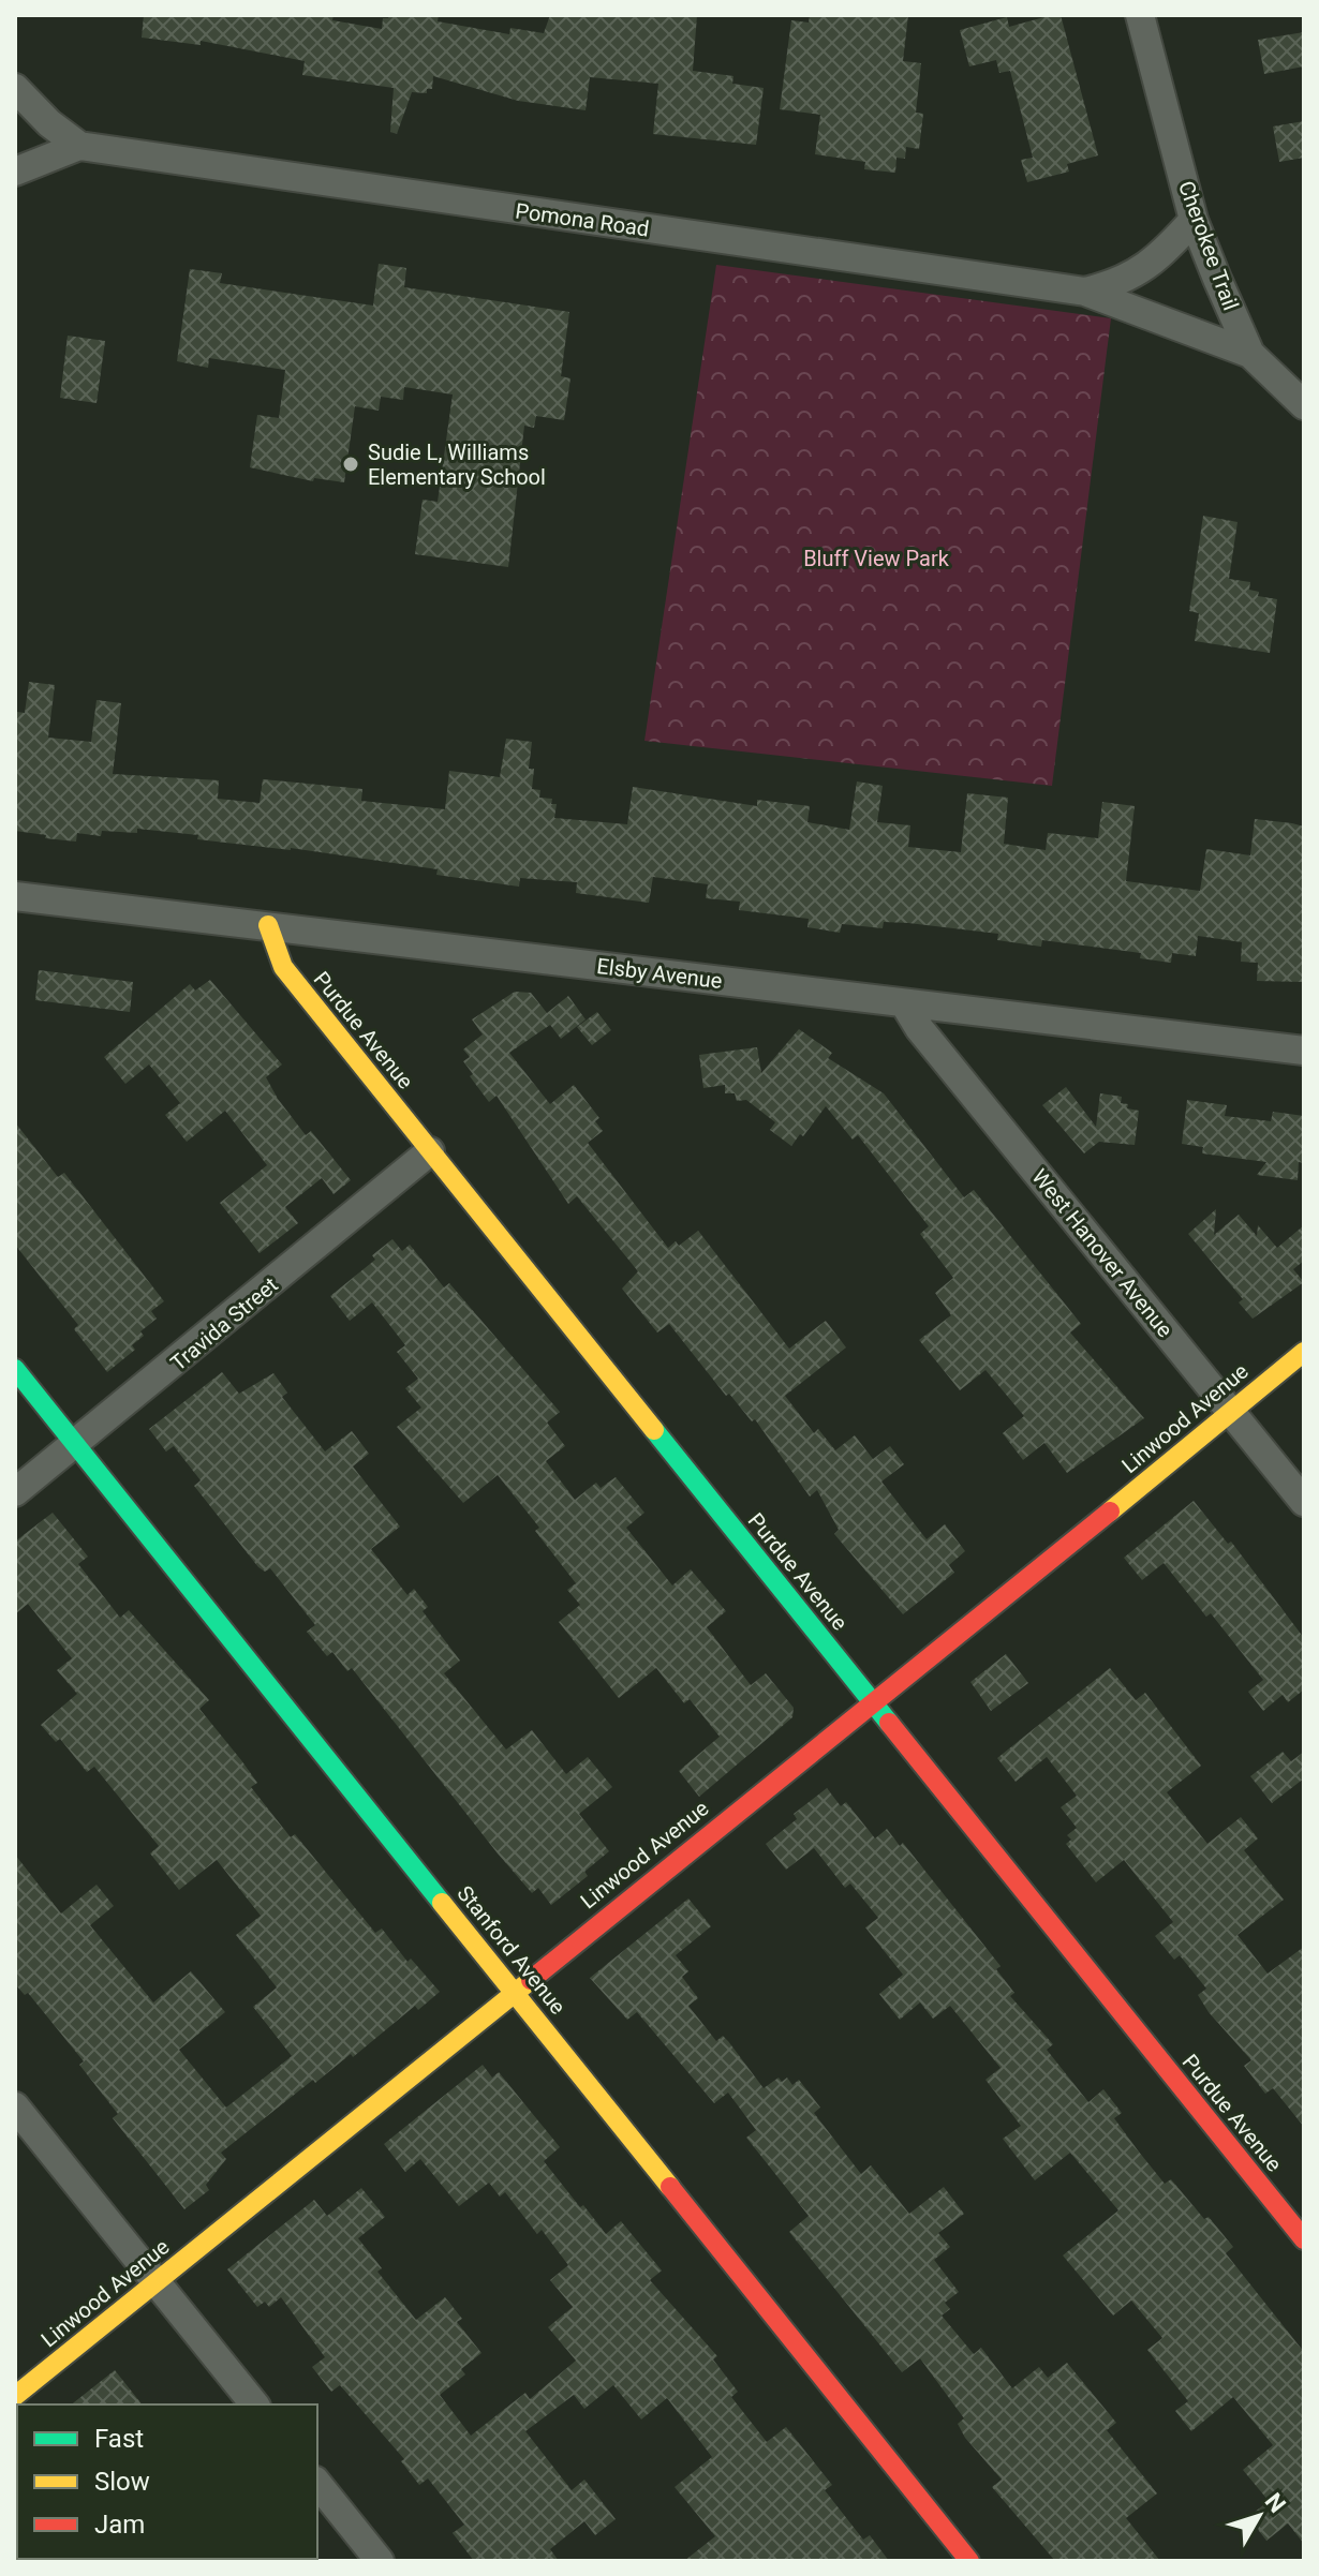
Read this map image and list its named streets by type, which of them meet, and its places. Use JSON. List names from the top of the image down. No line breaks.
{"streets":{"street":["Pomona Road","Cherokee Trail","Elsby Avenue","Purdue Avenue","West Hanover Avenue","Travida Street","Linwood Avenue","Stanford Avenue"]},"crossings":[["Pomona Road","Cherokee Trail"],["Elsby Avenue","Purdue Avenue"],["Elsby Avenue","West Hanover Avenue"],["Purdue Avenue","Travida Street"],["Purdue Avenue","Linwood Avenue"],["West Hanover Avenue","Linwood Avenue"],["Travida Street","Stanford Avenue"],["Linwood Avenue","Stanford Avenue"]],"parks":["Bluff View Park"],"places":["Sudie L, Williams Elementary School"],"legend":["Fast","Slow","Jam"],"north":"top right"}
